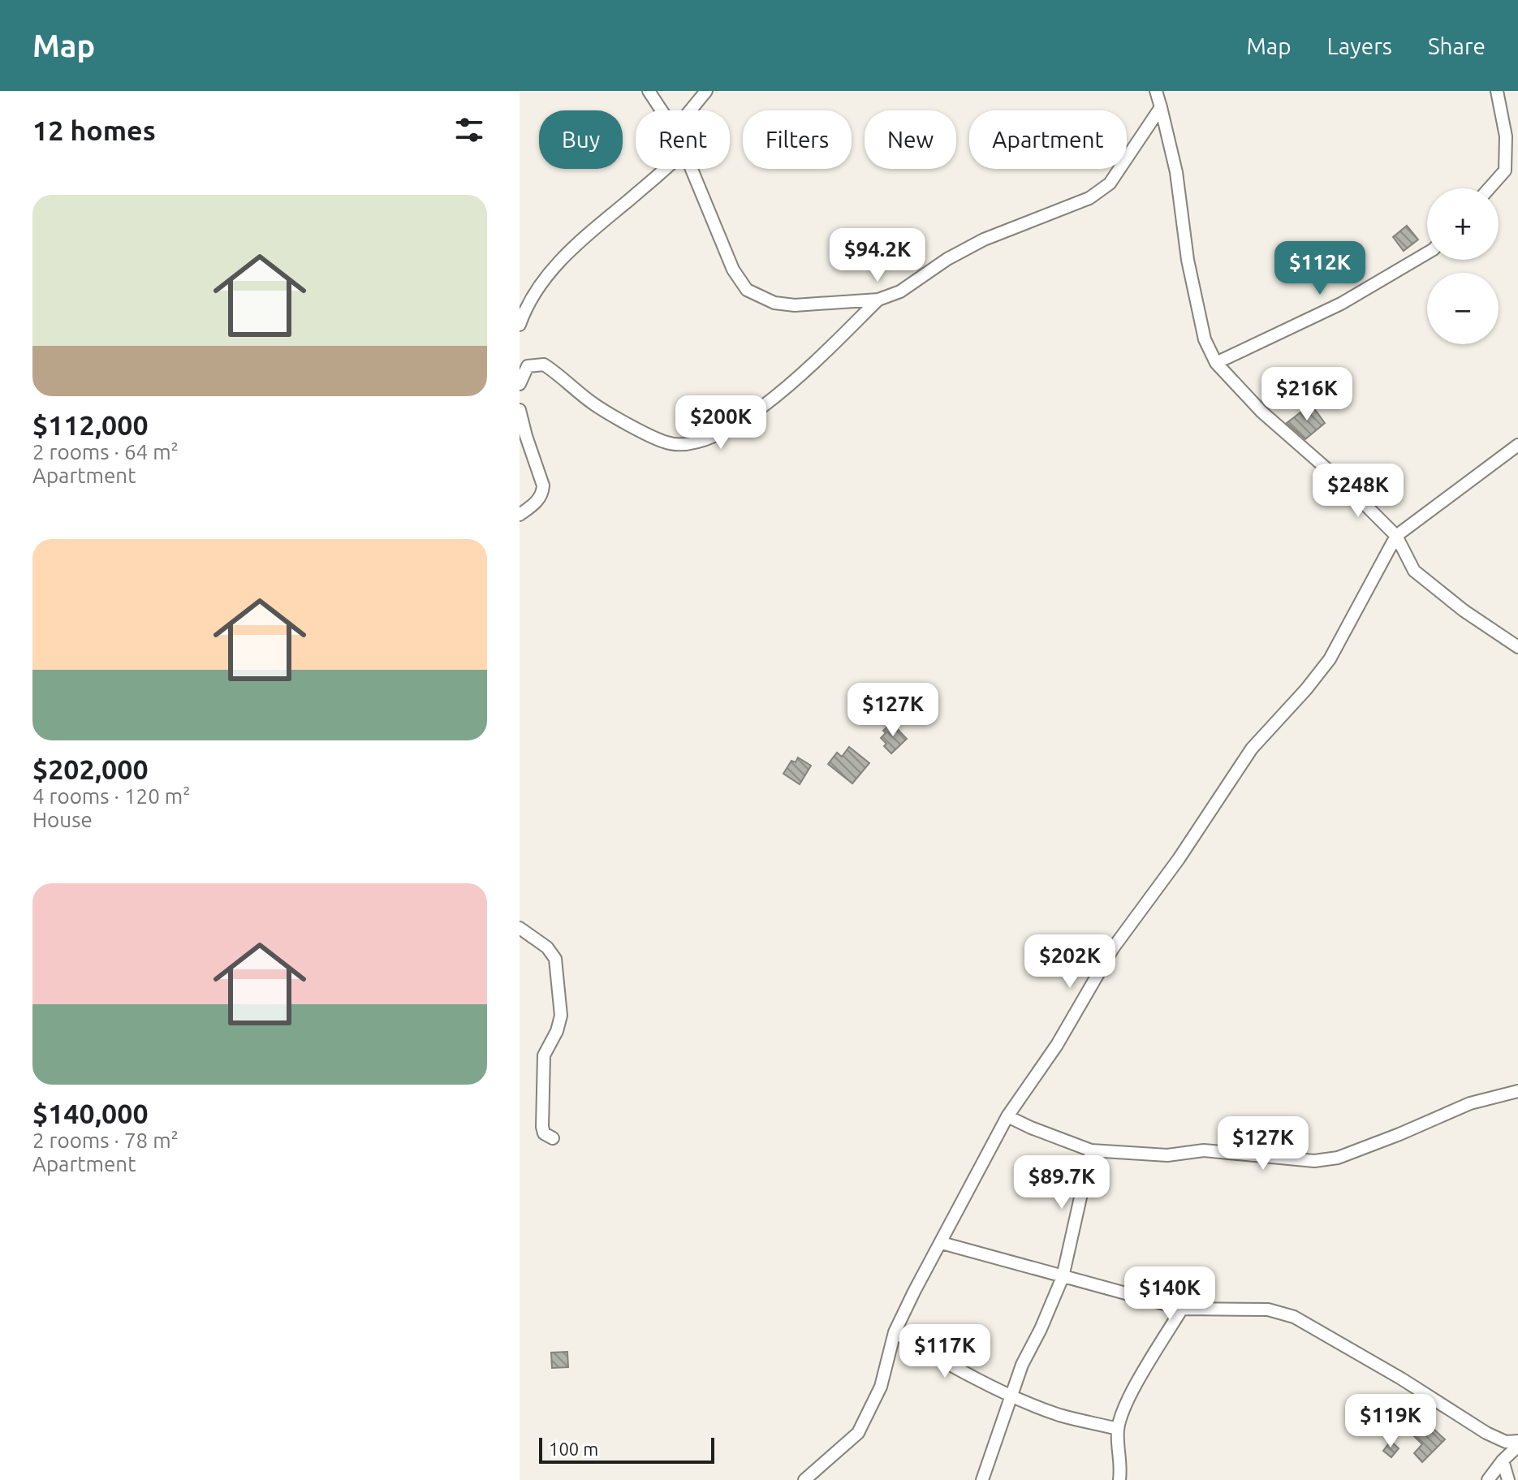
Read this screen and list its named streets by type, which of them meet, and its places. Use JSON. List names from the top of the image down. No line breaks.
{"scale_bar":"100 m","page":{"header":"Map","nav":["Map","Layers","Share"],"heading":"12 homes","chip":["Buy","Rent","Filters","New","Apartment"],"list":[{"name":"$112,000","note":"2 rooms · 64 m² · Apartment"},{"name":"$202,000","note":"4 rooms · 120 m² · House"},{"name":"$140,000","note":"2 rooms · 78 m² · Apartment"}],"map_buttons":["+","−"],"price":["$94.2K","$112K","$216K","$200K","$248K","$127K","$202K","$127K","$89.7K","$140K","$117K","$119K"],"scale":"100 m"}}
